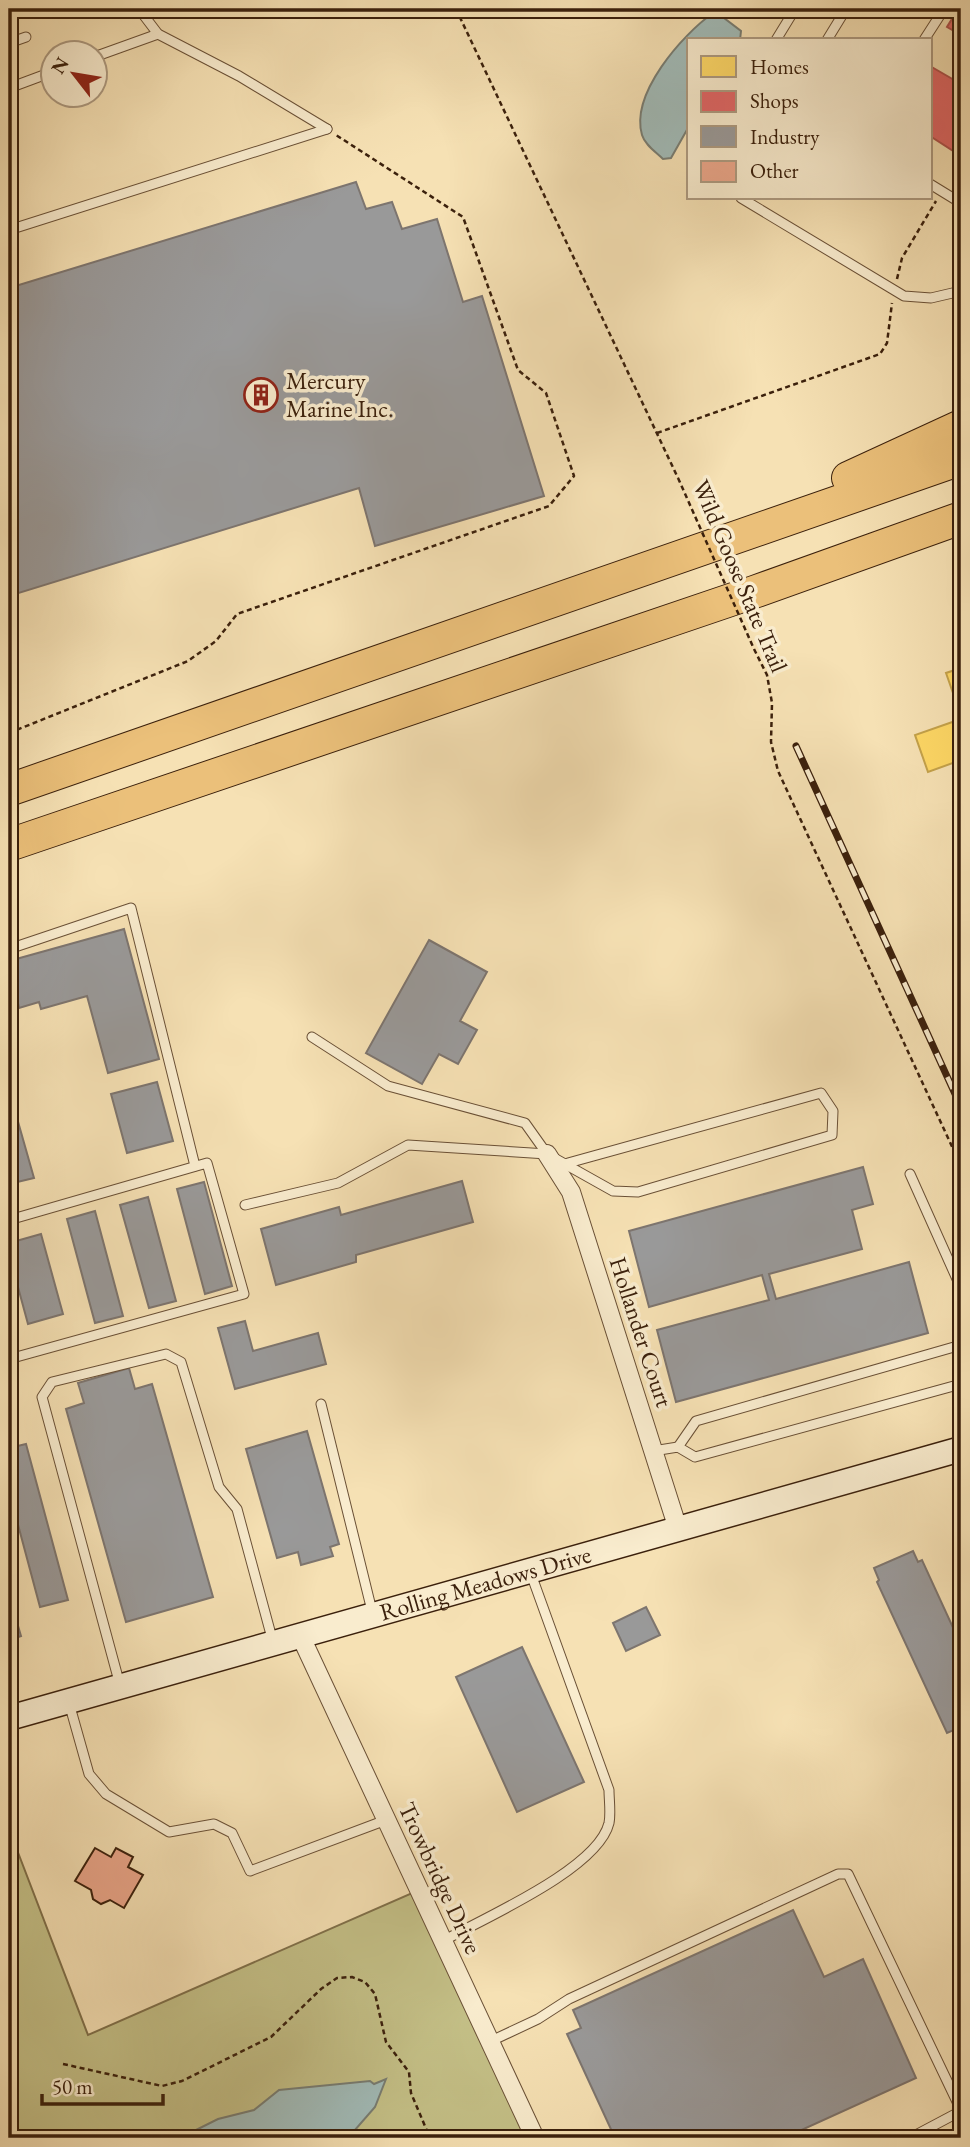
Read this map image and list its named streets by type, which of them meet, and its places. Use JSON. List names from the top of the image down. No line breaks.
{"streets":{"main road":["Rolling Meadows Drive"],"street":["Hollander Court","Trowbridge Drive"],"path":["Wild Goose State Trail"]},"crossings":[["Hollander Court","Rolling Meadows Drive"],["Rolling Meadows Drive","Trowbridge Drive"]],"places":{"building":["Mercury Marine Inc."]},"legend":["Homes","Shops","Industry","Other"],"scale_bar":"50 m","north":"top left"}
